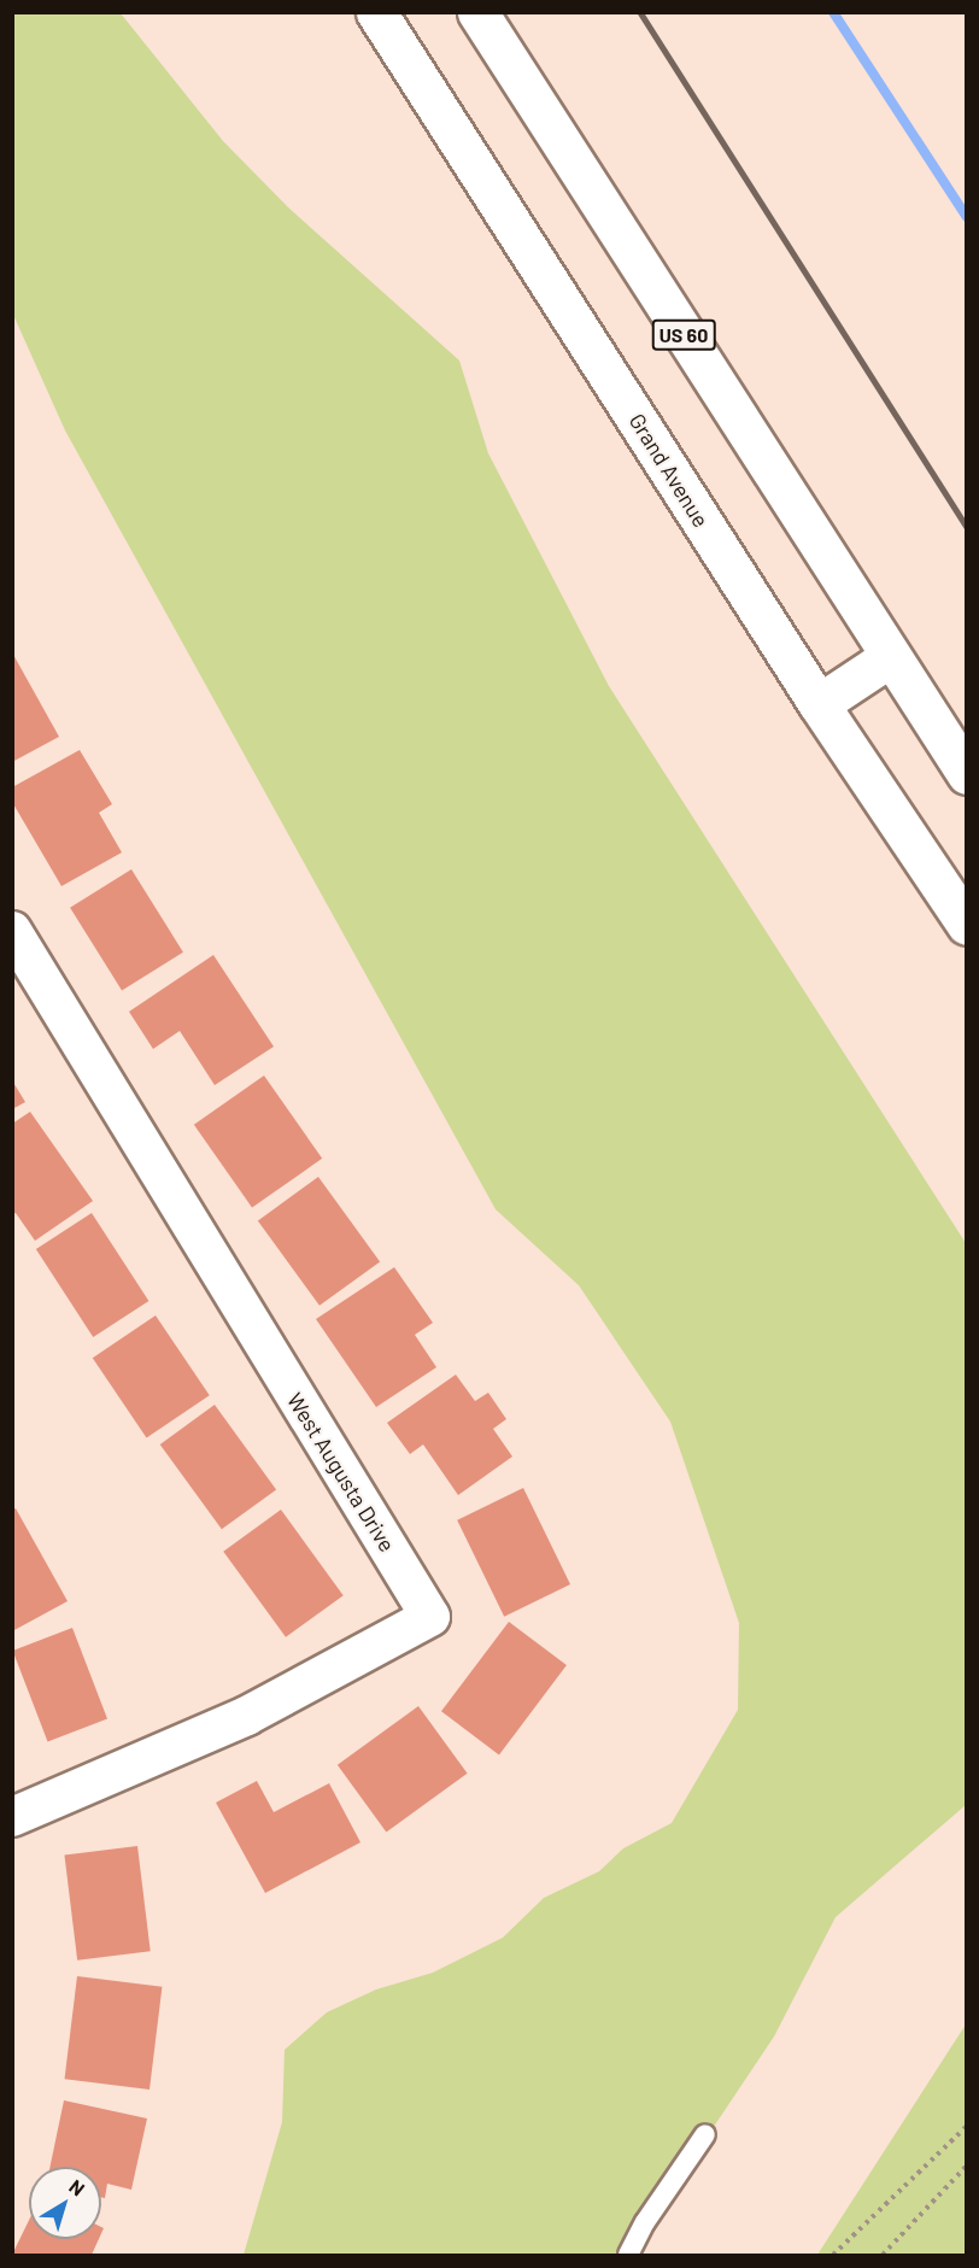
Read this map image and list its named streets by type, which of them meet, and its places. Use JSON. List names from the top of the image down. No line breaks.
{"streets":{"highway":["US 60","Grand Avenue"],"street":["West Augusta Drive"]},"north":"top right"}
